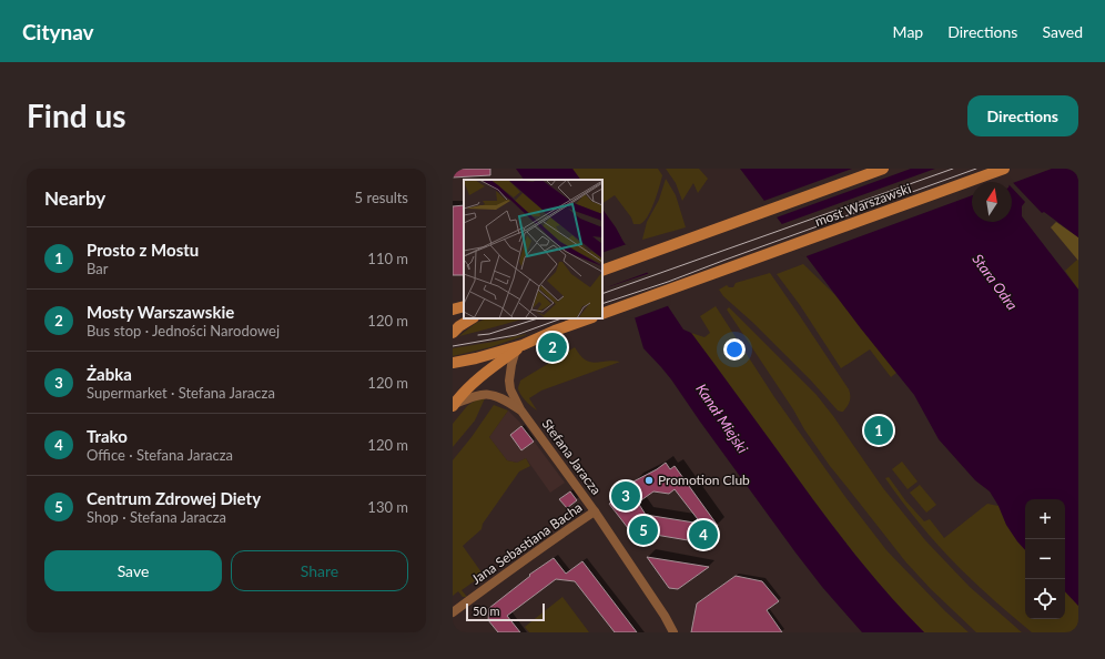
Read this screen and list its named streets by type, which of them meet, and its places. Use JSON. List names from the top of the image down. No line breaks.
{"streets":{"main road":["most Warszawski"],"street":["Stefana Jaracza","Jana Sebastiana Bacha"]},"crossings":[["Stefana Jaracza","Jana Sebastiana Bacha"]],"water":["Stara Odra","Kanał Miejski"],"places":["Promotion Club"],"scale_bar":"50 m","north":"top","page":{"header":"Citynav","nav":["Map","Directions","Saved"],"buttons":["Directions",["Save","Share"]],"title":"Find us","heading":["Nearby","5 results"],"list":[{"mark":"1","name":"Prosto z Mostu","note":"Bar","value":"110 m"},{"mark":"2","name":"Mosty Warszawskie","note":"Bus stop · Jedności Narodowej","value":"120 m"},{"mark":"3","name":"Żabka","note":"Supermarket · Stefana Jaracza","value":"120 m"},{"mark":"4","name":"Trako","note":"Office · Stefana Jaracza","value":"120 m"},{"mark":"5","name":"Centrum Zdrowej Diety","note":"Shop · Stefana Jaracza","value":"130 m"}],"pins":["2","1","3","5","4"],"map_buttons":["+","−"],"scale":"50 m"}}
